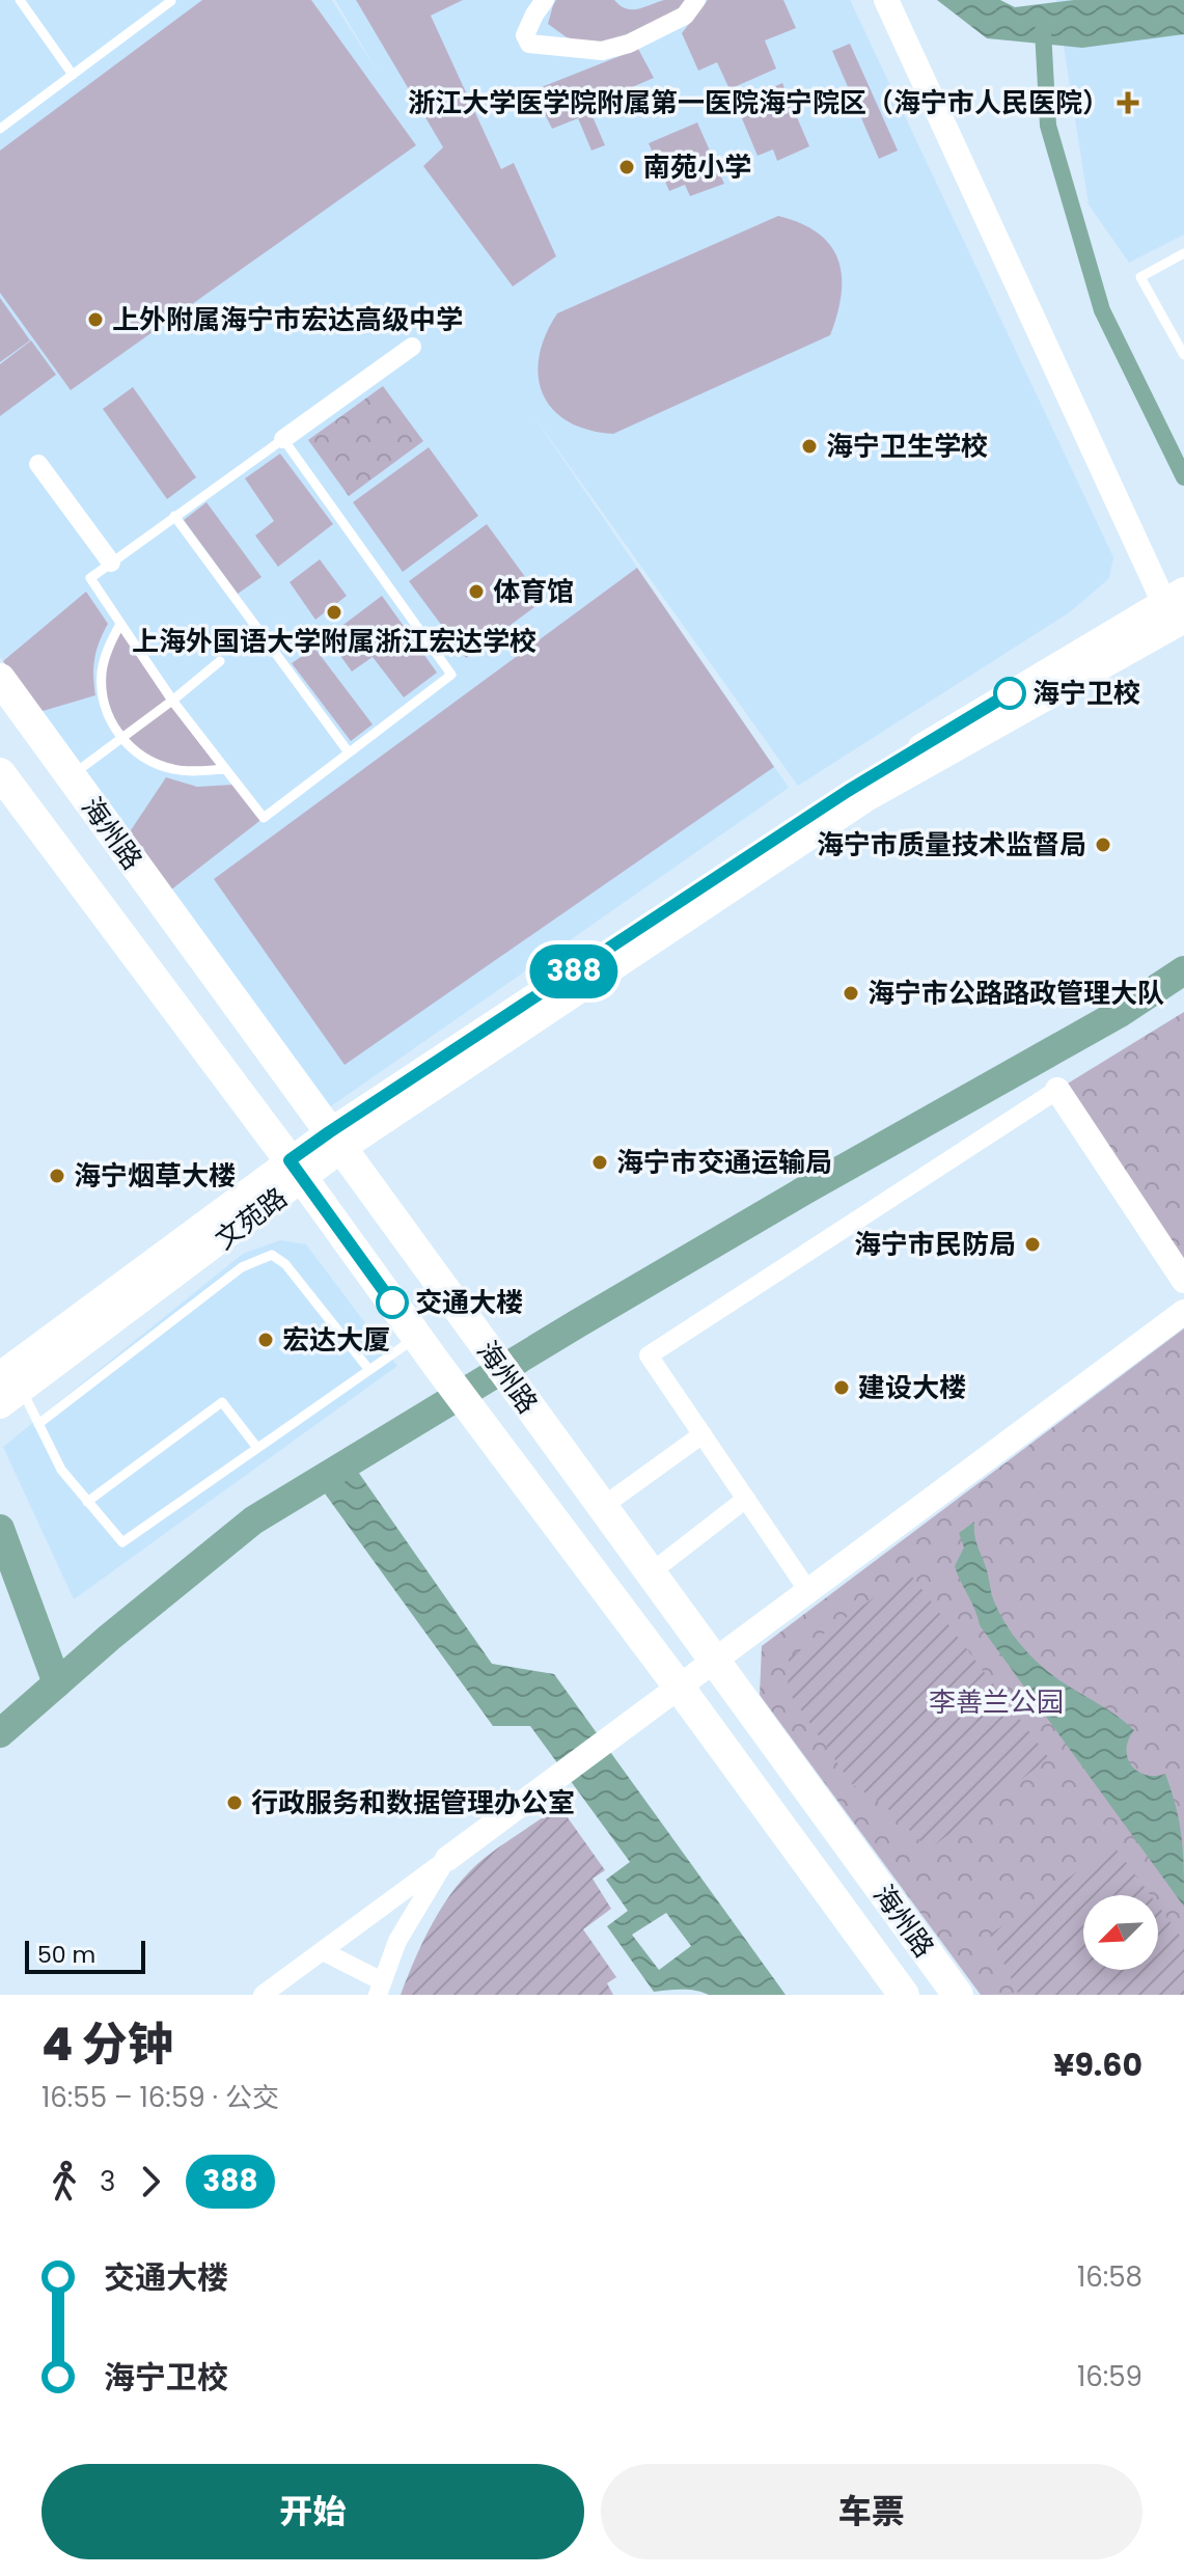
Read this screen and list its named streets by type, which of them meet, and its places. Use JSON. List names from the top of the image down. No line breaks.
{"streets":{"main road":["海州路","文苑路"]},"crossings":[["海州路","文苑路"]],"parks":["李善兰公园"],"places":{"health":["浙江大学医学院附属第一医院海宁院区（海宁市人民医院）"],"other":["南苑小学","上外附属海宁市宏达高级中学","海宁卫生学校","体育馆","上海外国语大学附属浙江宏达学校","海宁卫校","海宁市质量技术监督局","海宁市公路路政管理大队","海宁市交通运输局","海宁烟草大楼","海宁市民防局","交通大楼","宏达大厦","建设大楼","行政服务和数据管理办公室"]},"lines":["bus line 388"],"scale_bar":"50 m","north":"bottom left","page":{"on_map":"388","scale":"50 m","heading":["4 分钟","16:55 – 16:59 · 公交","¥9.60"],"legs":["3","388"],"list":[{"name":"交通大楼","value":"16:58"},{"name":"海宁卫校","value":"16:59"}],"buttons":["开始","车票"]}}
